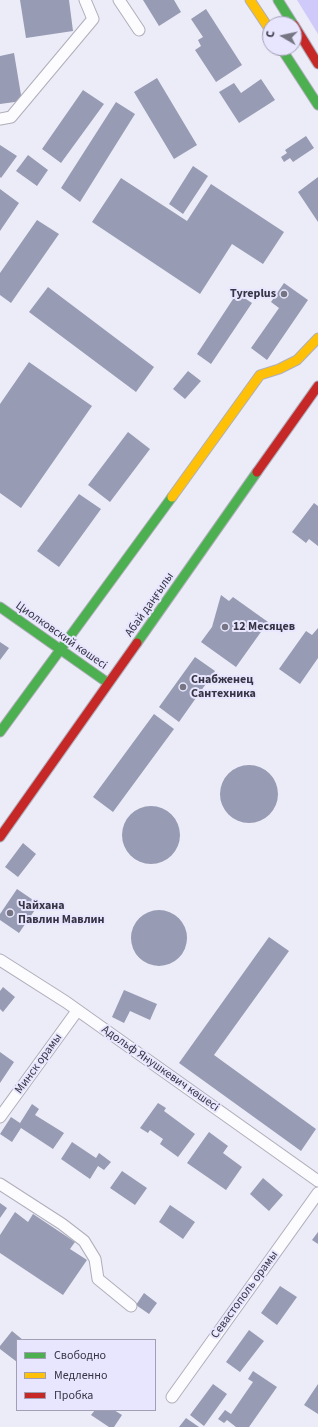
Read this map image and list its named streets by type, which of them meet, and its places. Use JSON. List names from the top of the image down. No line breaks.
{"streets":{"street":["Абай даңғылы","Циолковский көшесі","Минск орамы","Адольф Янушкевич көшесі","Севастополь орамы"]},"crossings":[["Абай даңғылы","Циолковский көшесі"],["Минск орамы","Адольф Янушкевич көшесі"]],"places":["Tyreplus","12 Месяцев","Снабженец Сантехника","Чайхана Павлин Мавлин"],"legend":["Свободно","Медленно","Пробка"],"north":"left"}
